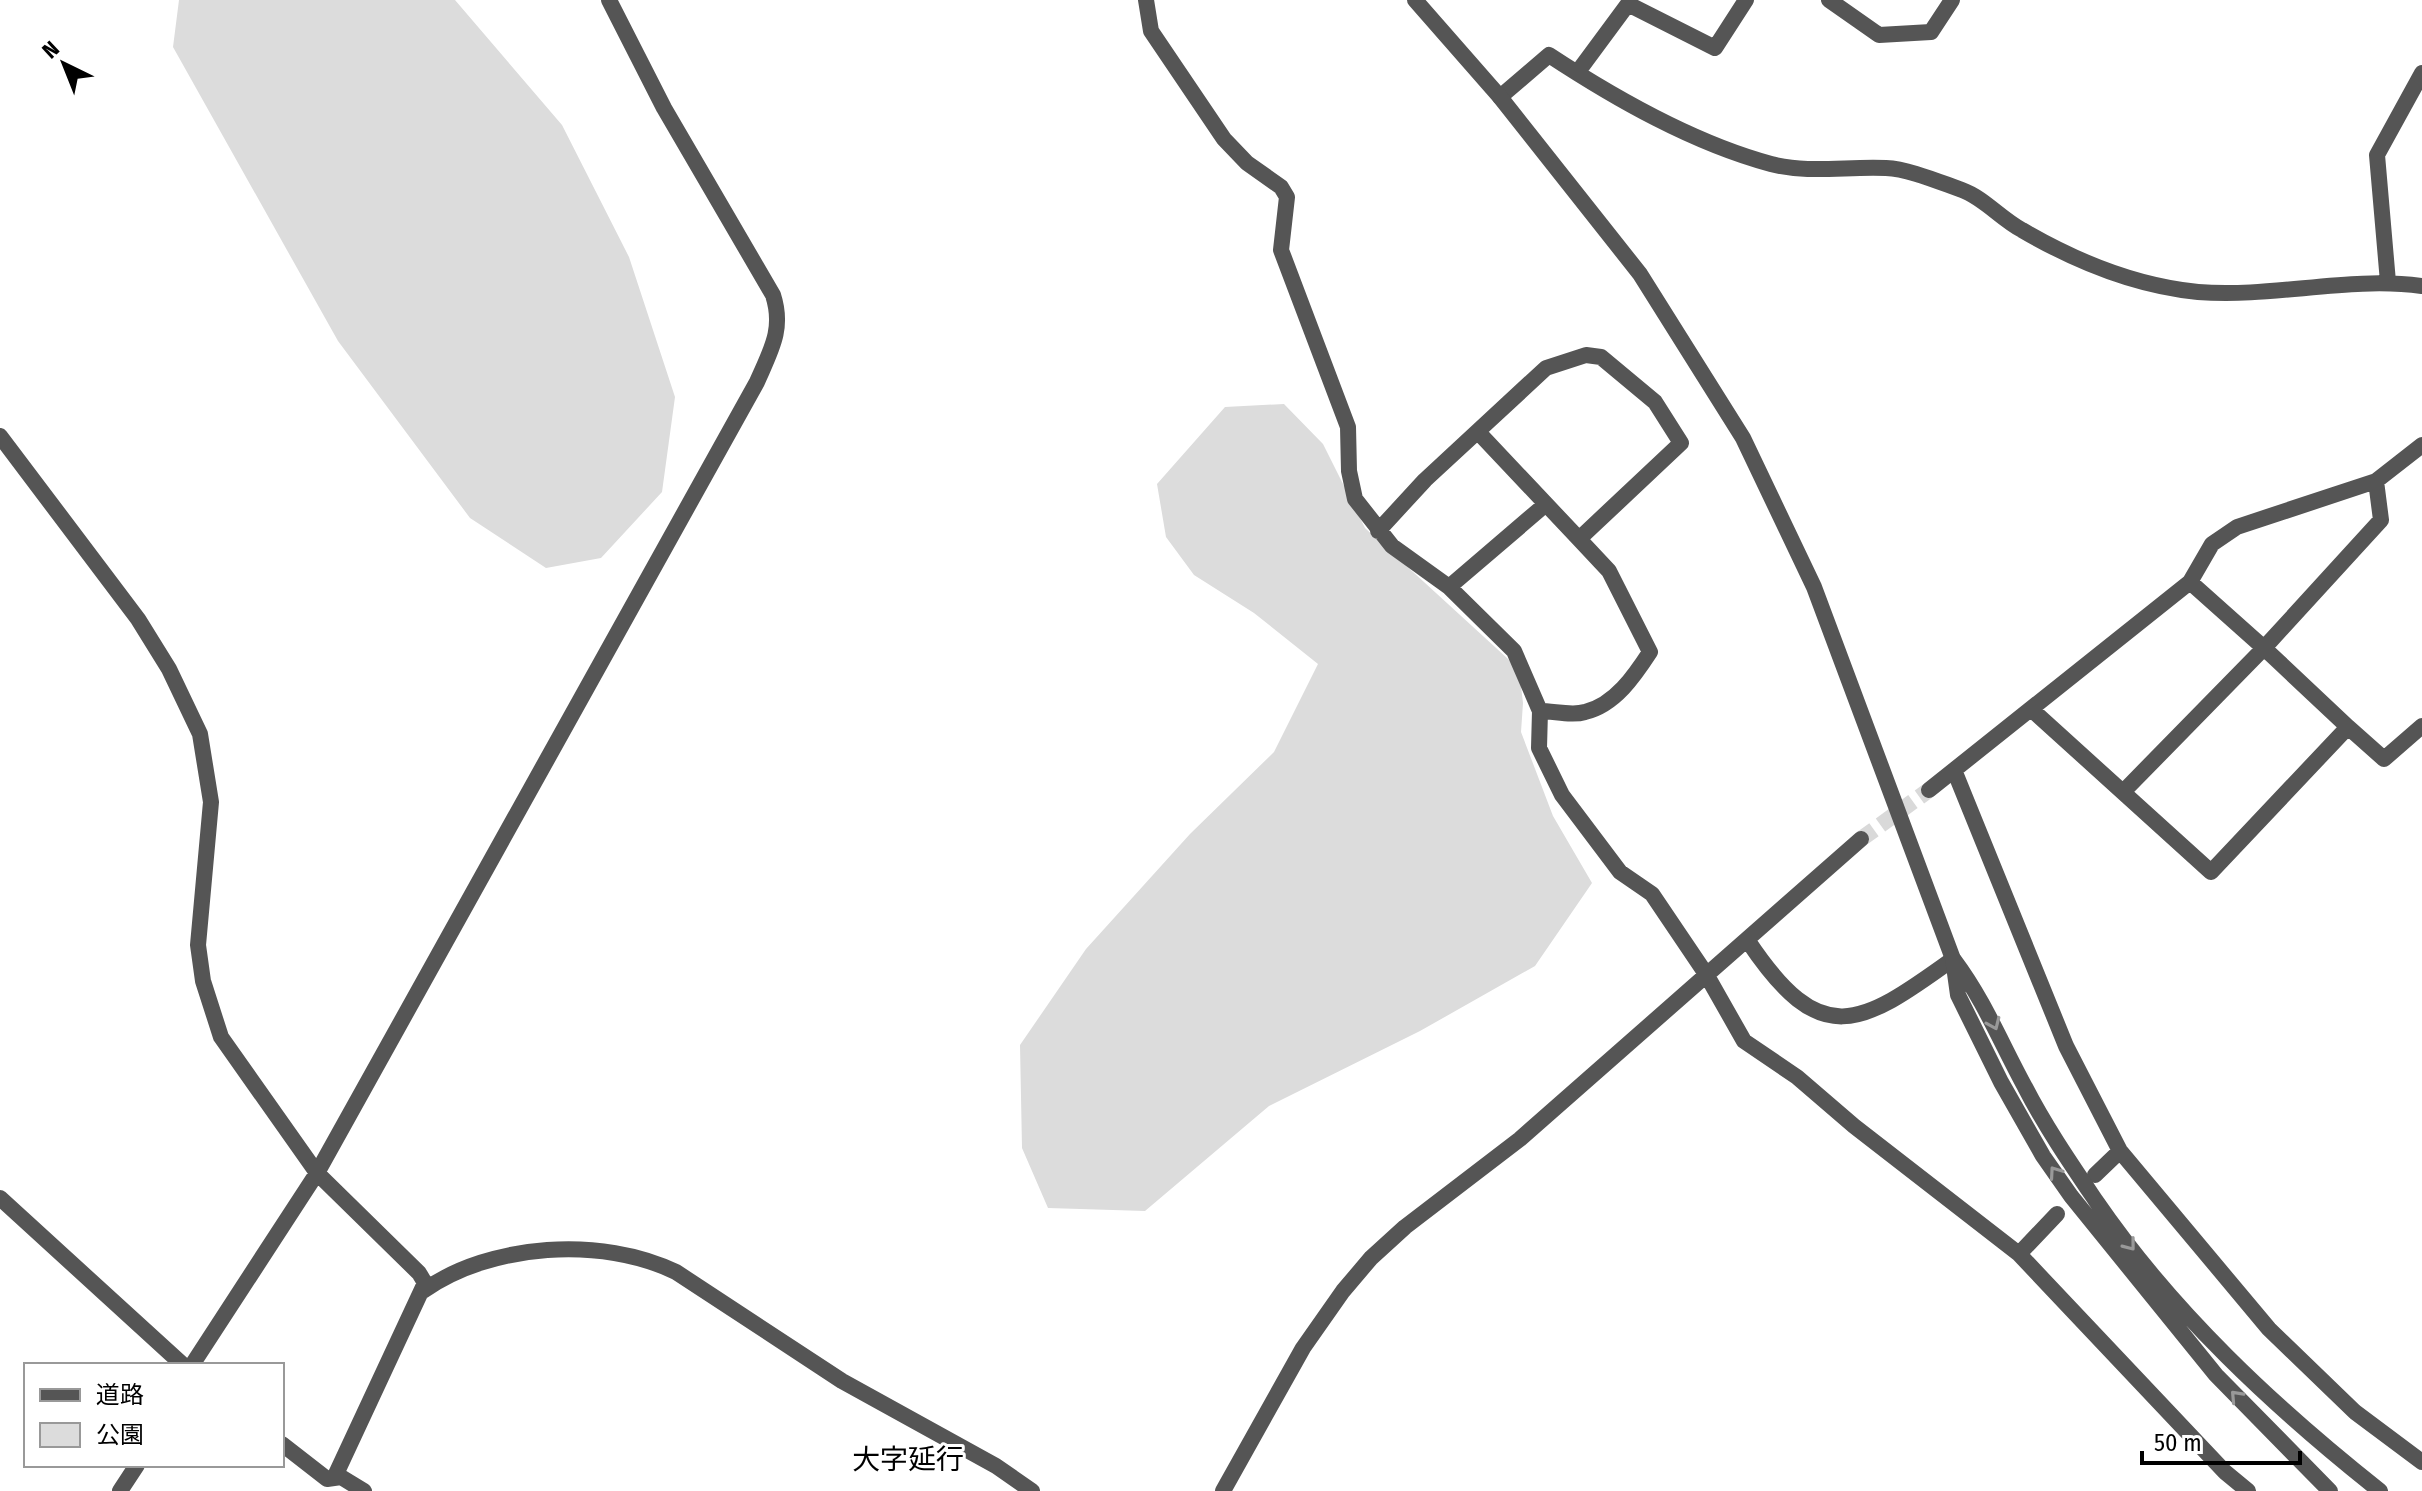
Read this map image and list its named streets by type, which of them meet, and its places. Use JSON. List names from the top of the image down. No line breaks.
{"districts":["大字延行"],"legend":["道路","公園"],"scale_bar":"50 m","north":"top left"}
